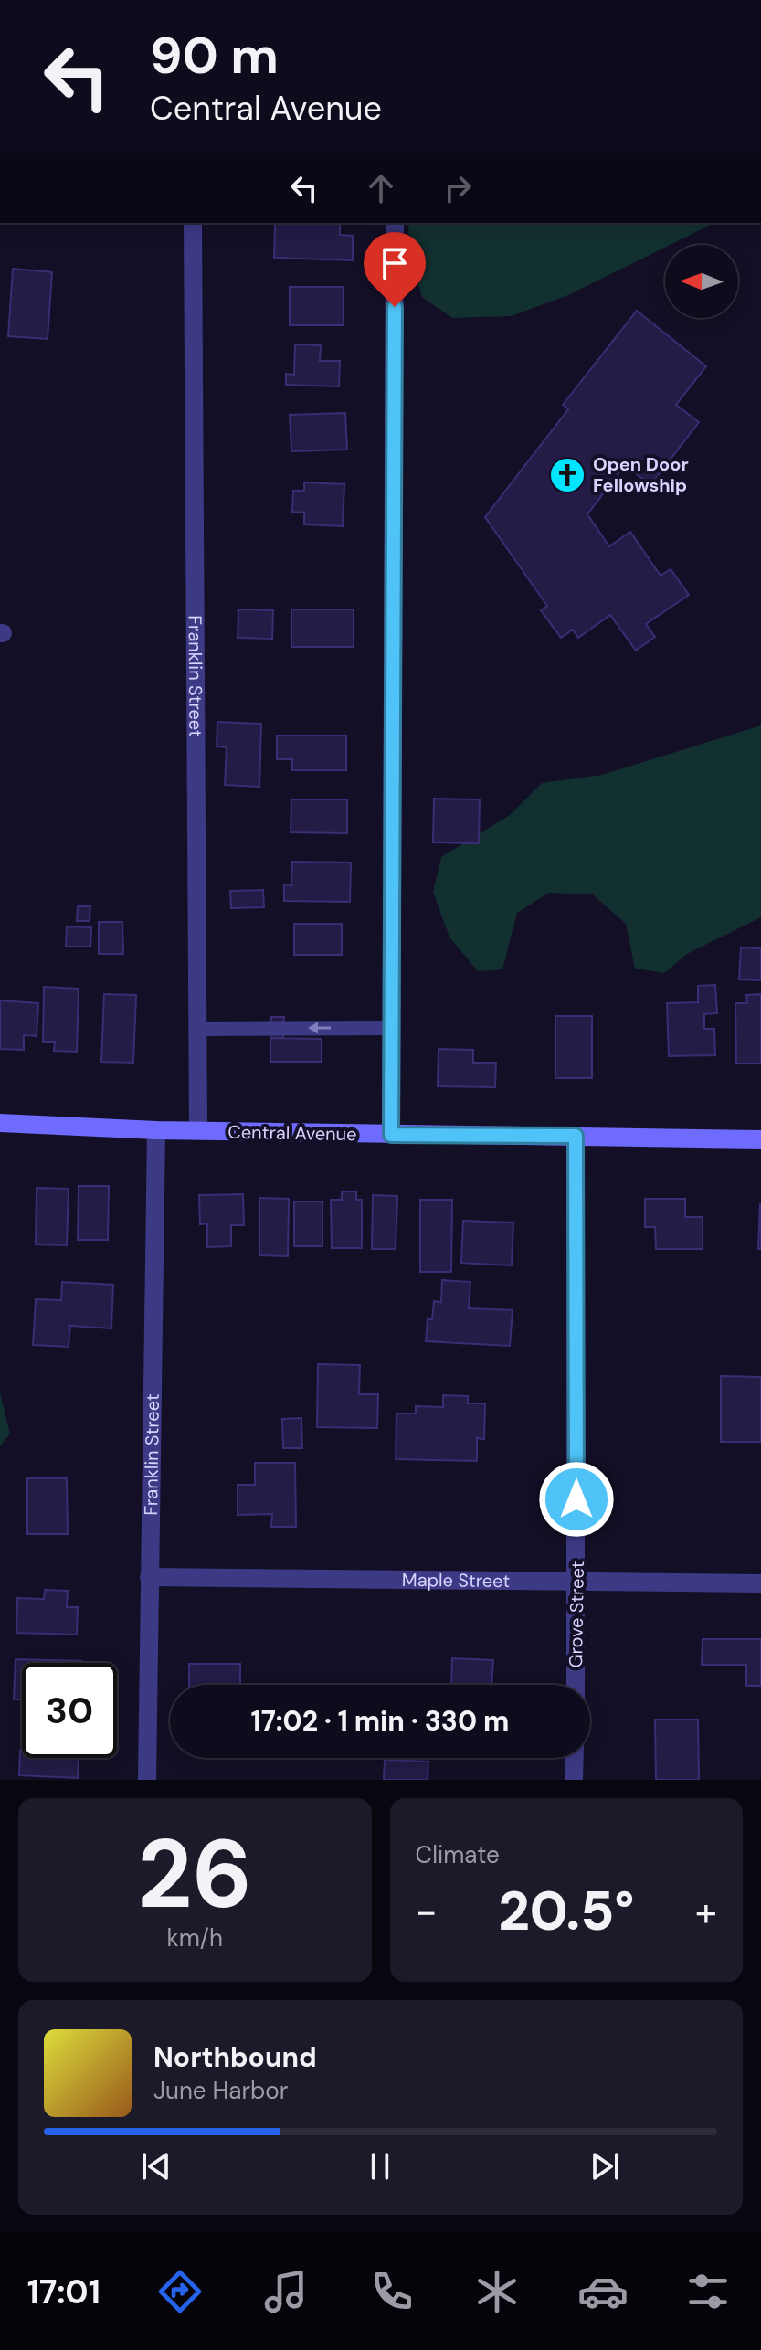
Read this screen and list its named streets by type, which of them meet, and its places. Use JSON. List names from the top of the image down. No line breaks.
{"streets":{"street":["Franklin Street","Central Avenue","Maple Street","Grove Street"]},"crossings":[["Franklin Street","Central Avenue"],["Franklin Street","Maple Street"],["Central Avenue","Grove Street"],["Maple Street","Grove Street"]],"places":{"church":["Open Door Fellowship"]},"north":"left","page":{"turn":["90 m","Central Avenue"],"limit":"30","trip":"17:02 · 1 min · 330 m","tile":[["26","km/h"],"Climate"],"heat":["−","20.5°","+"],"song":["Northbound","June Harbor"],"tabs":"17:01"}}
